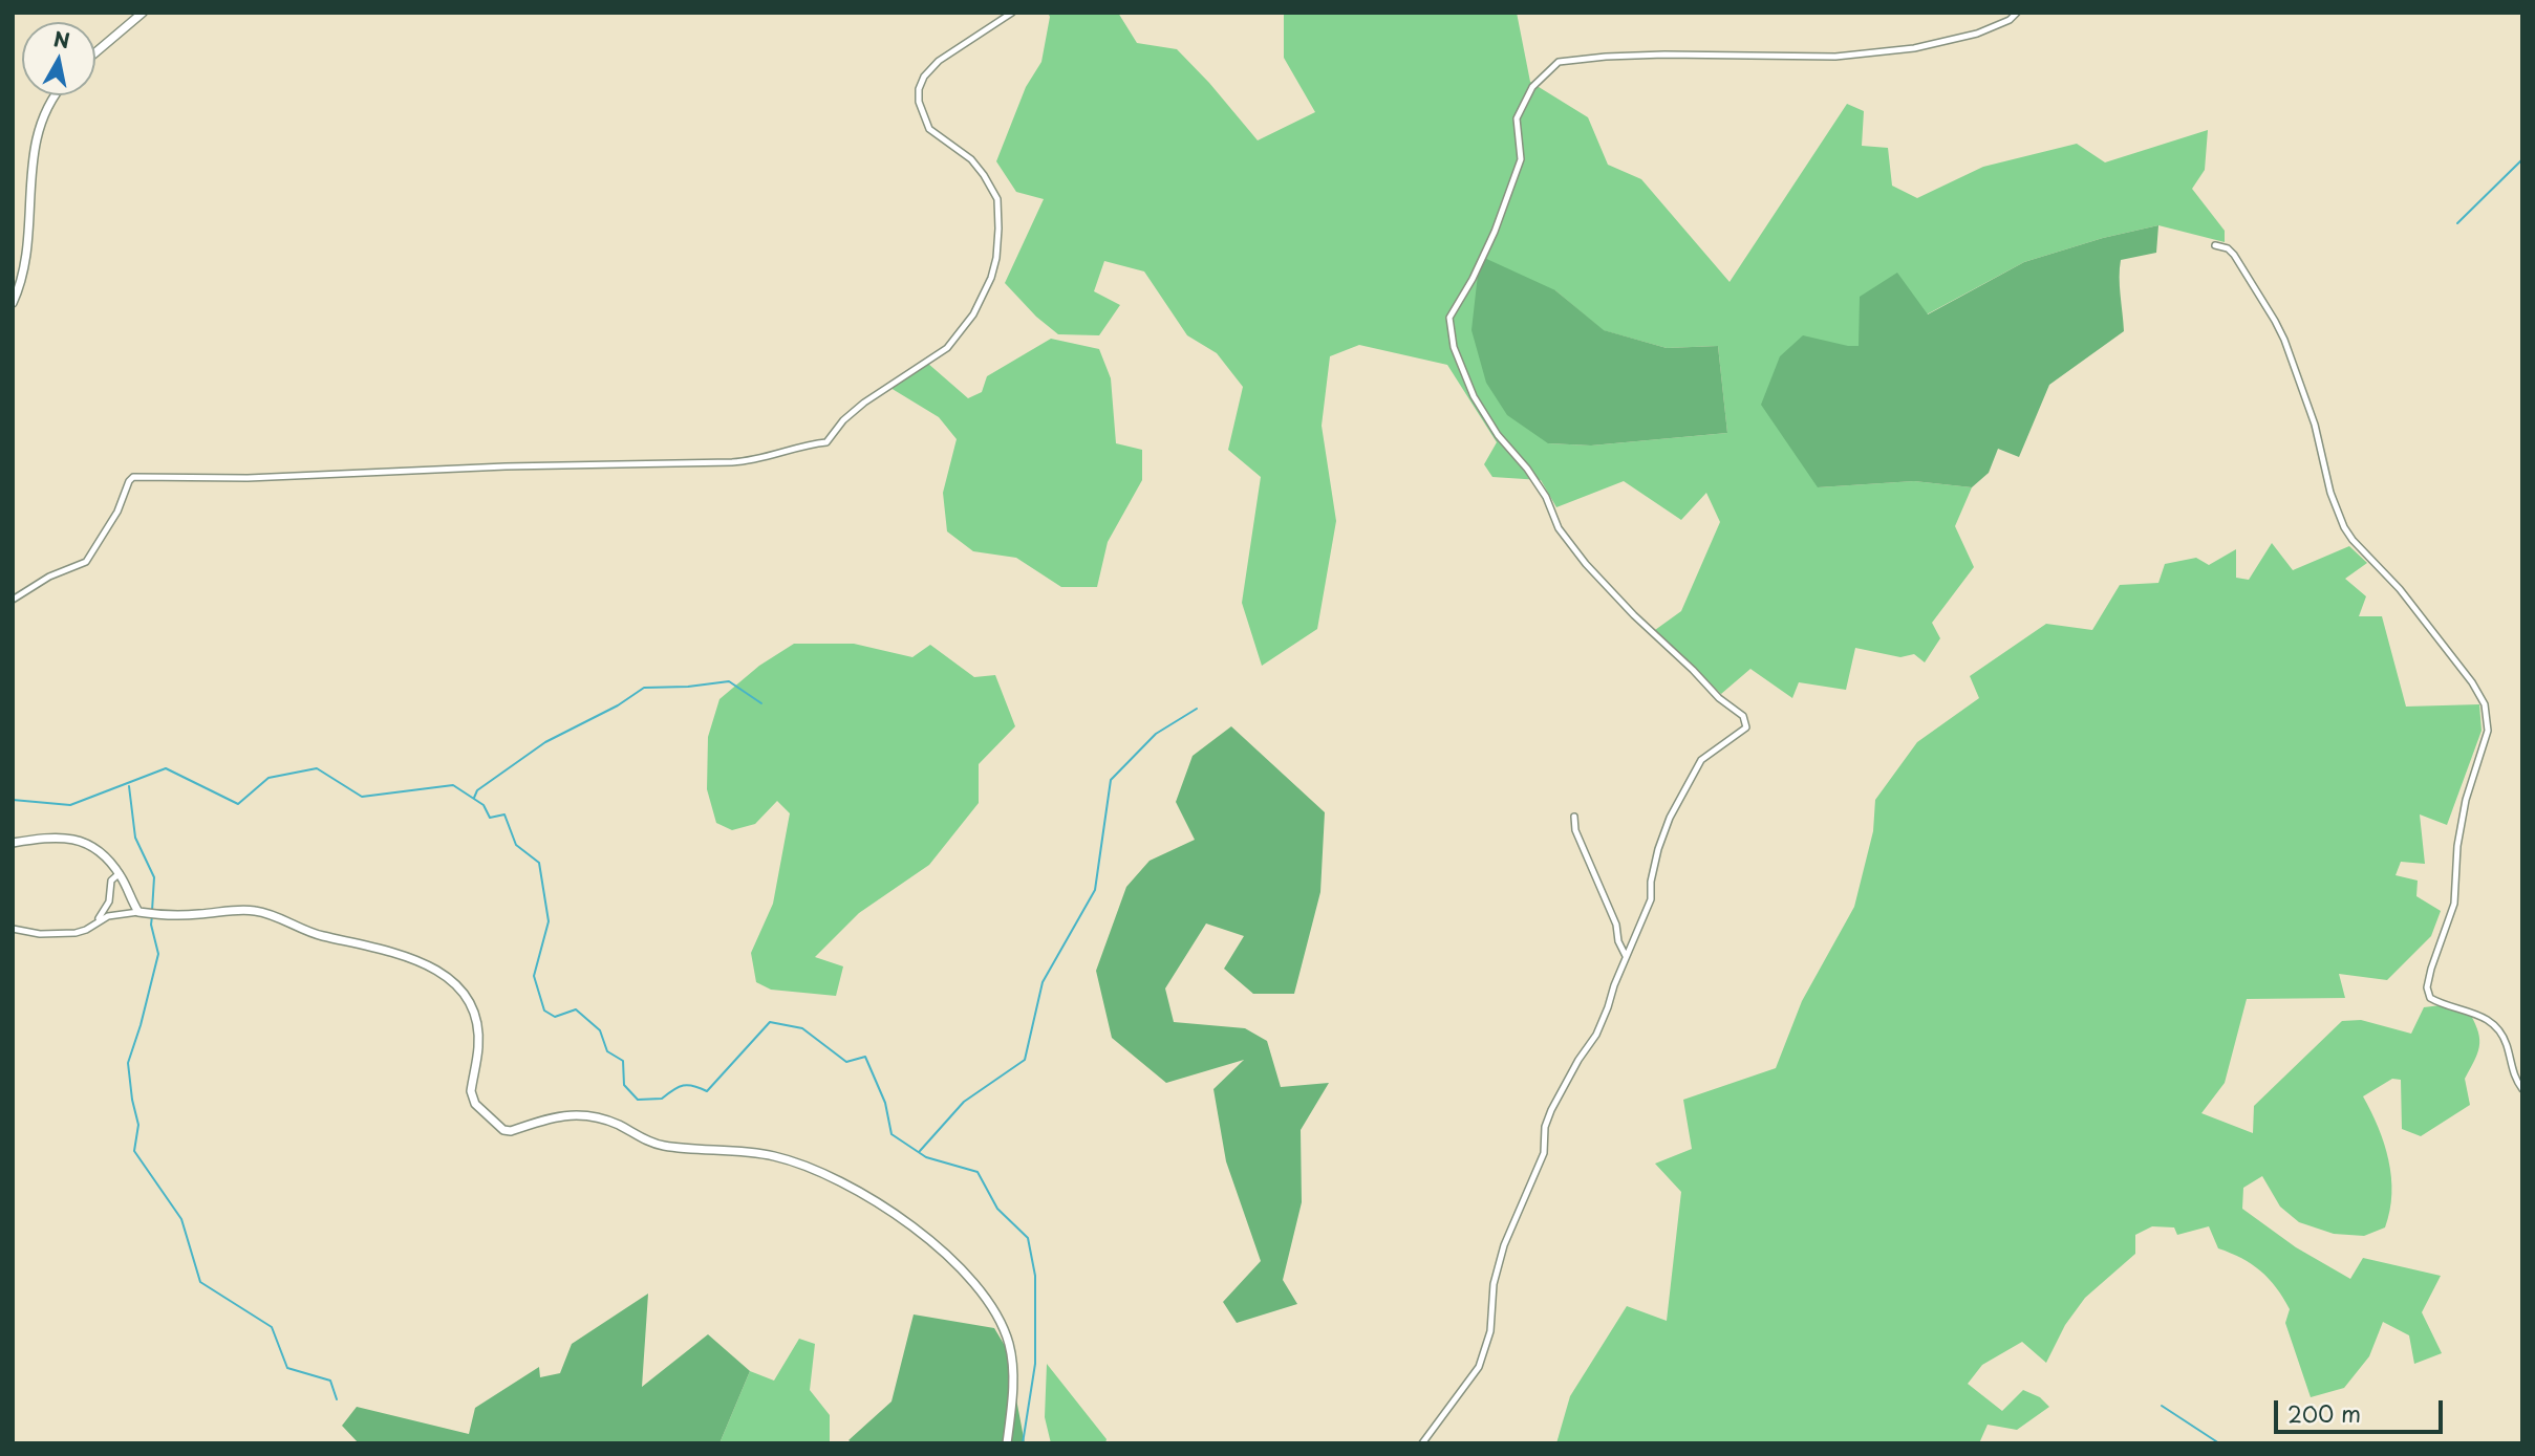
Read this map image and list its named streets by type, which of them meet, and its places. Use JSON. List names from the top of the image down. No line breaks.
{"scale_bar":"200 m","north":"top"}
